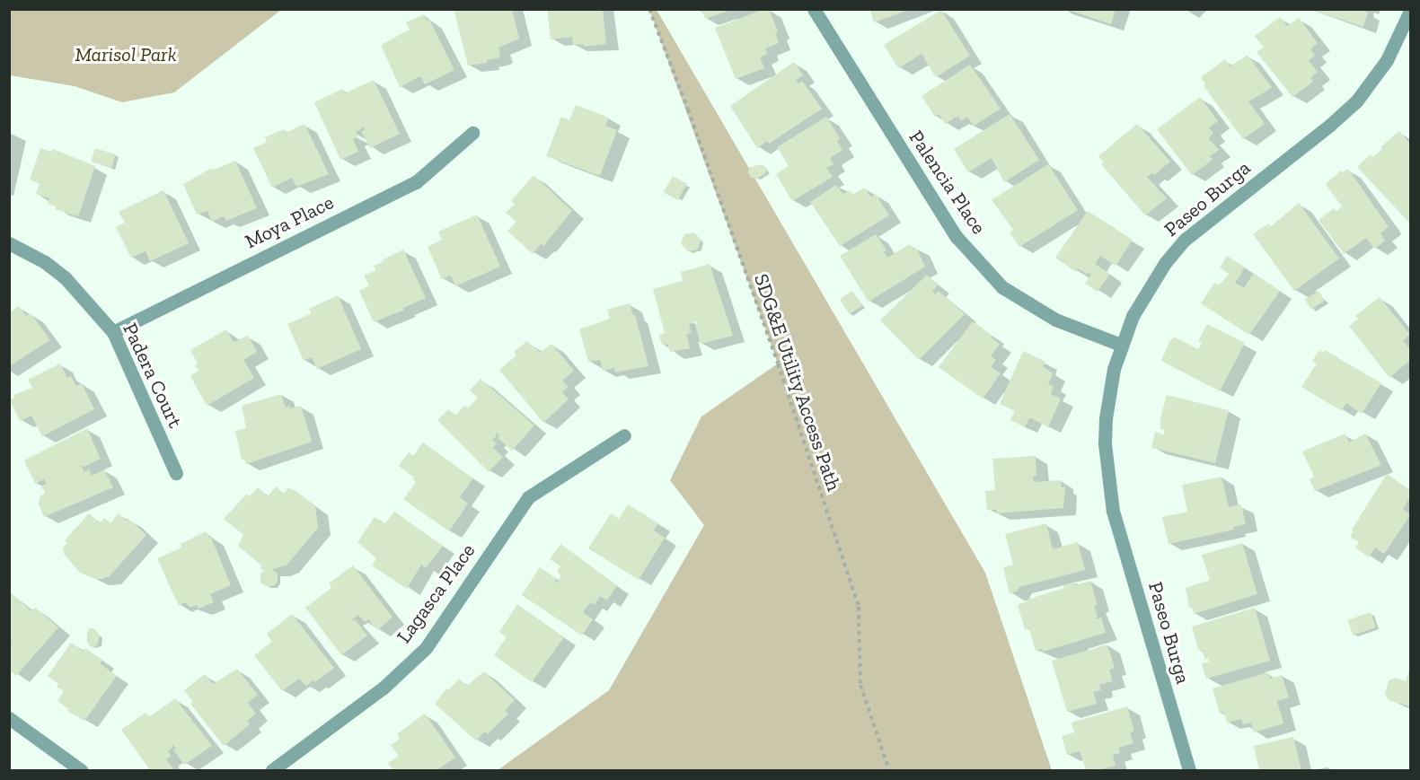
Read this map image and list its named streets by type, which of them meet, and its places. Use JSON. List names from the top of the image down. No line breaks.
{"streets":{"street":["Palencia Place","Paseo Burga","Moya Place","Padera Court","Lagasca Place"],"path":["SDG&E Utility Access Path"]},"crossings":[["Palencia Place","Paseo Burga"],["Moya Place","Padera Court"]],"parks":["Marisol Park"]}
